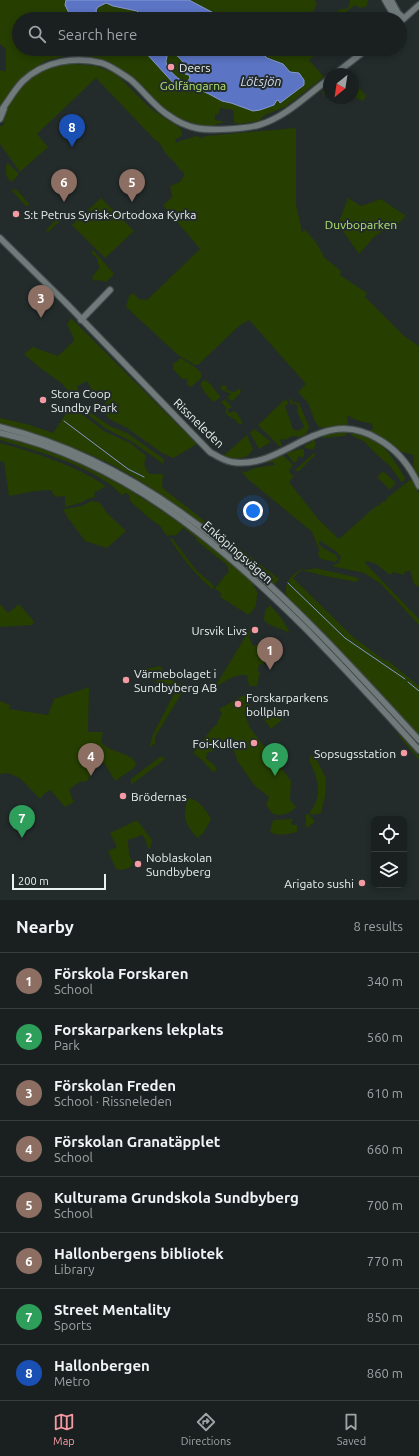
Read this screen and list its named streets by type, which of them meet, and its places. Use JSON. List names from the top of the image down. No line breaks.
{"streets":{"street":["Rissneleden","Enköpingsvägen"]},"water":["Lötsjön"],"parks":["Golfängarna","Duvboparken"],"places":["Deers","S:t Petrus Syrisk-Ortodoxa Kyrka","Stora Coop Sundby Park","Ursvik Livs","Värmebolaget i Sundbyberg AB","Forskarparkens bollplan","Foi-Kullen","Sopsugsstation","Brödernas","Noblaskolan Sundbyberg","Arigato sushi"],"scale_bar":"200 m","north":"bottom left","page":{"search":"Search here","pins":["8","5","6","3","1","2","4","7"],"scale":"200 m","heading":["Nearby","8 results"],"list":[{"mark":"1","name":"Förskola Forskaren","note":"School","value":"340 m"},{"mark":"2","name":"Forskarparkens lekplats","note":"Park","value":"560 m"},{"mark":"3","name":"Förskolan Freden","note":"School · Rissneleden","value":"610 m"},{"mark":"4","name":"Förskolan Granatäpplet","note":"School","value":"660 m"},{"mark":"5","name":"Kulturama Grundskola Sundbyberg","note":"School","value":"700 m"},{"mark":"6","name":"Hallonbergens bibliotek","note":"Library","value":"770 m"},{"mark":"7","name":"Street Mentality","note":"Sports","value":"850 m"},{"mark":"8","name":"Hallonbergen","note":"Metro","value":"860 m"}],"nav":["Map","Directions","Saved"]}}
